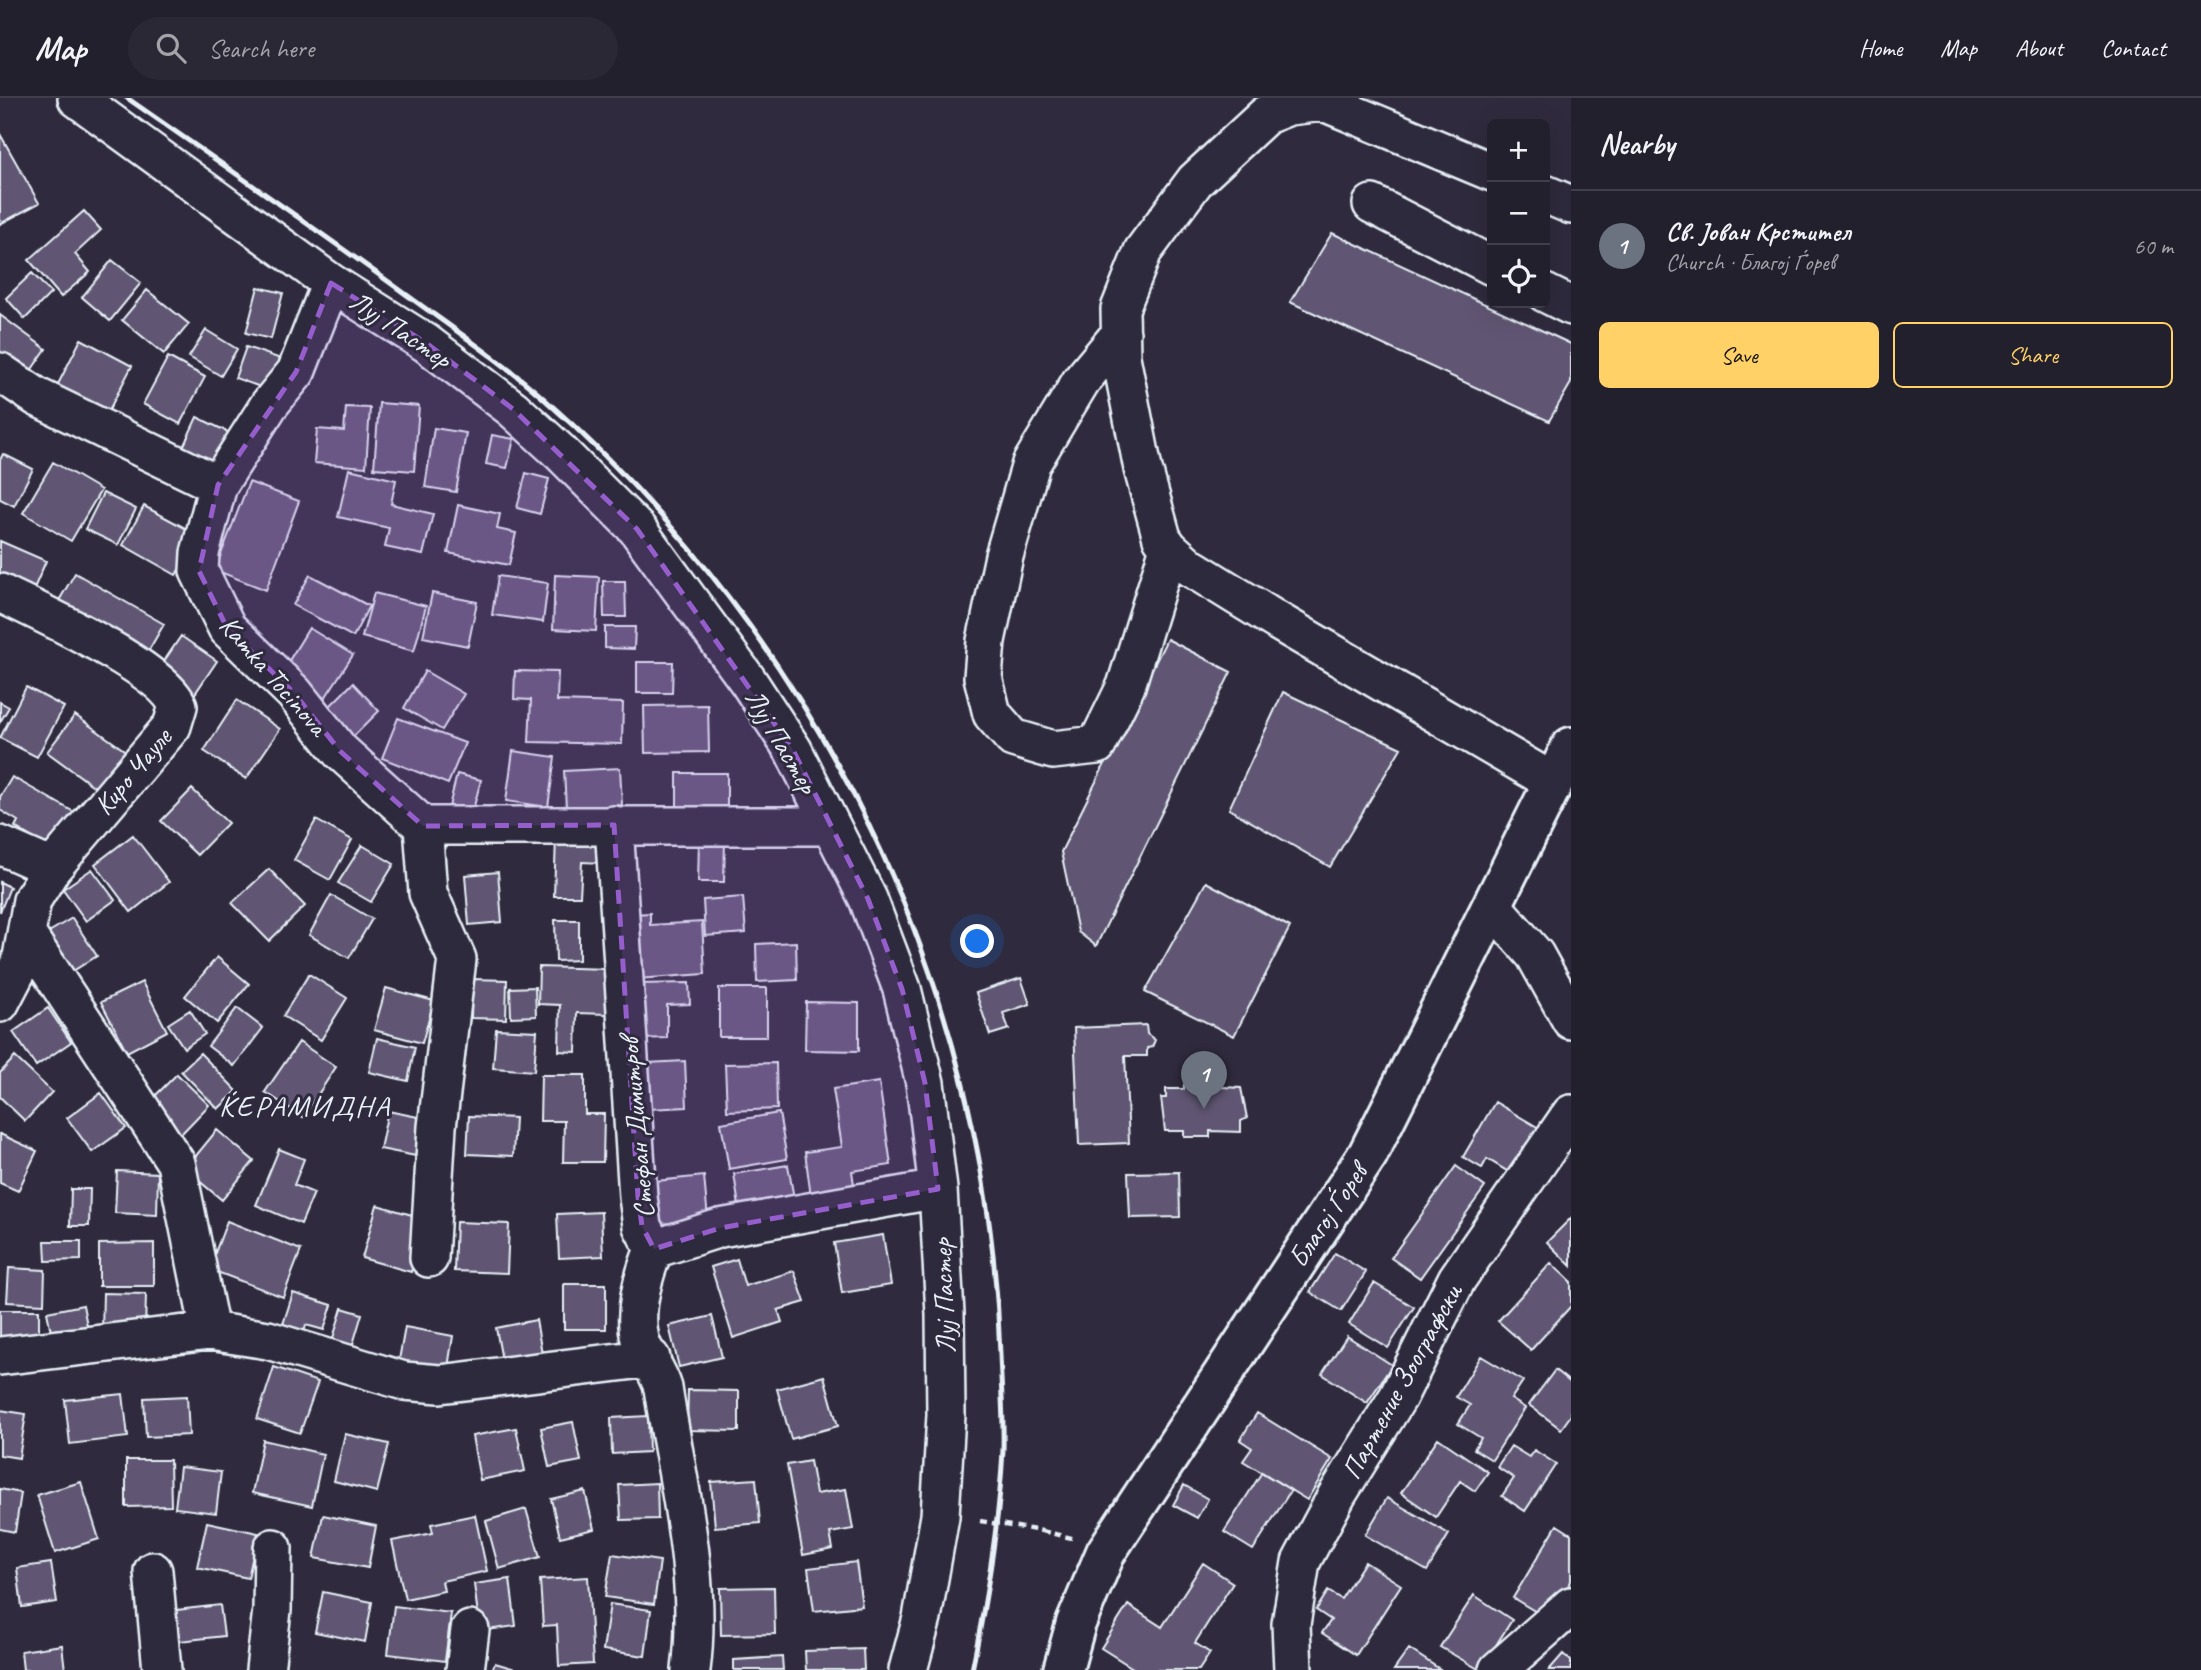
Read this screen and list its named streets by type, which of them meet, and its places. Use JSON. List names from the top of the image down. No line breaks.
{"streets":{"main road":["Благој Ѓорев"],"street":["Луј Пастер","Kamka Tocinova","Киро Чауле","Стефан Димитров","Партение Зоографски"]},"crossings":[["Луј Пастер","Kamka Tocinova"]],"districts":["ЌЕРАМИДНА"],"page":{"header":"Map","search":"Search here","nav":["Home","Map","About","Contact"],"heading":"Nearby","map_buttons":["+","−"],"list":[{"mark":"1","name":"Св. Јован Крстител","note":"Church · Благој Ѓорев","value":"60 m"}],"buttons":["Save","Share"],"pins":"1"}}
